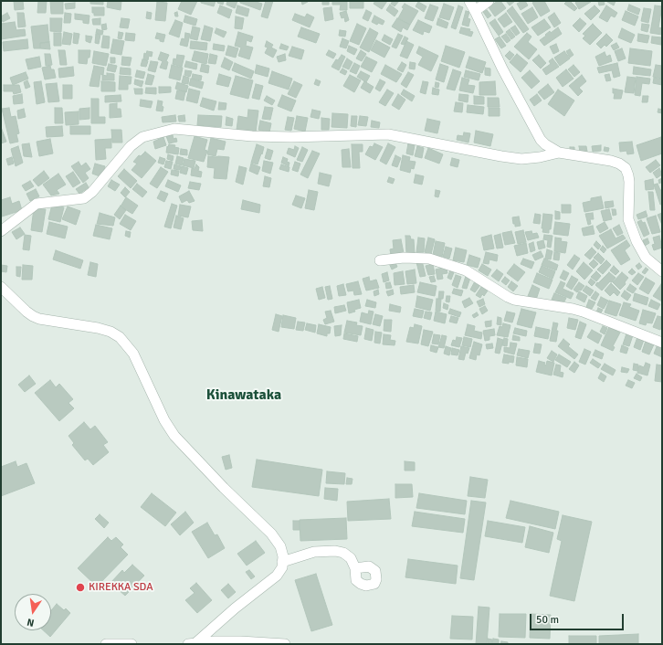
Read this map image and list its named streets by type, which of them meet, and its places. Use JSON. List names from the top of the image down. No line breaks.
{"districts":["Kinawataka"],"places":["KIREKKA SDA"],"scale_bar":"50 m","north":"bottom"}
